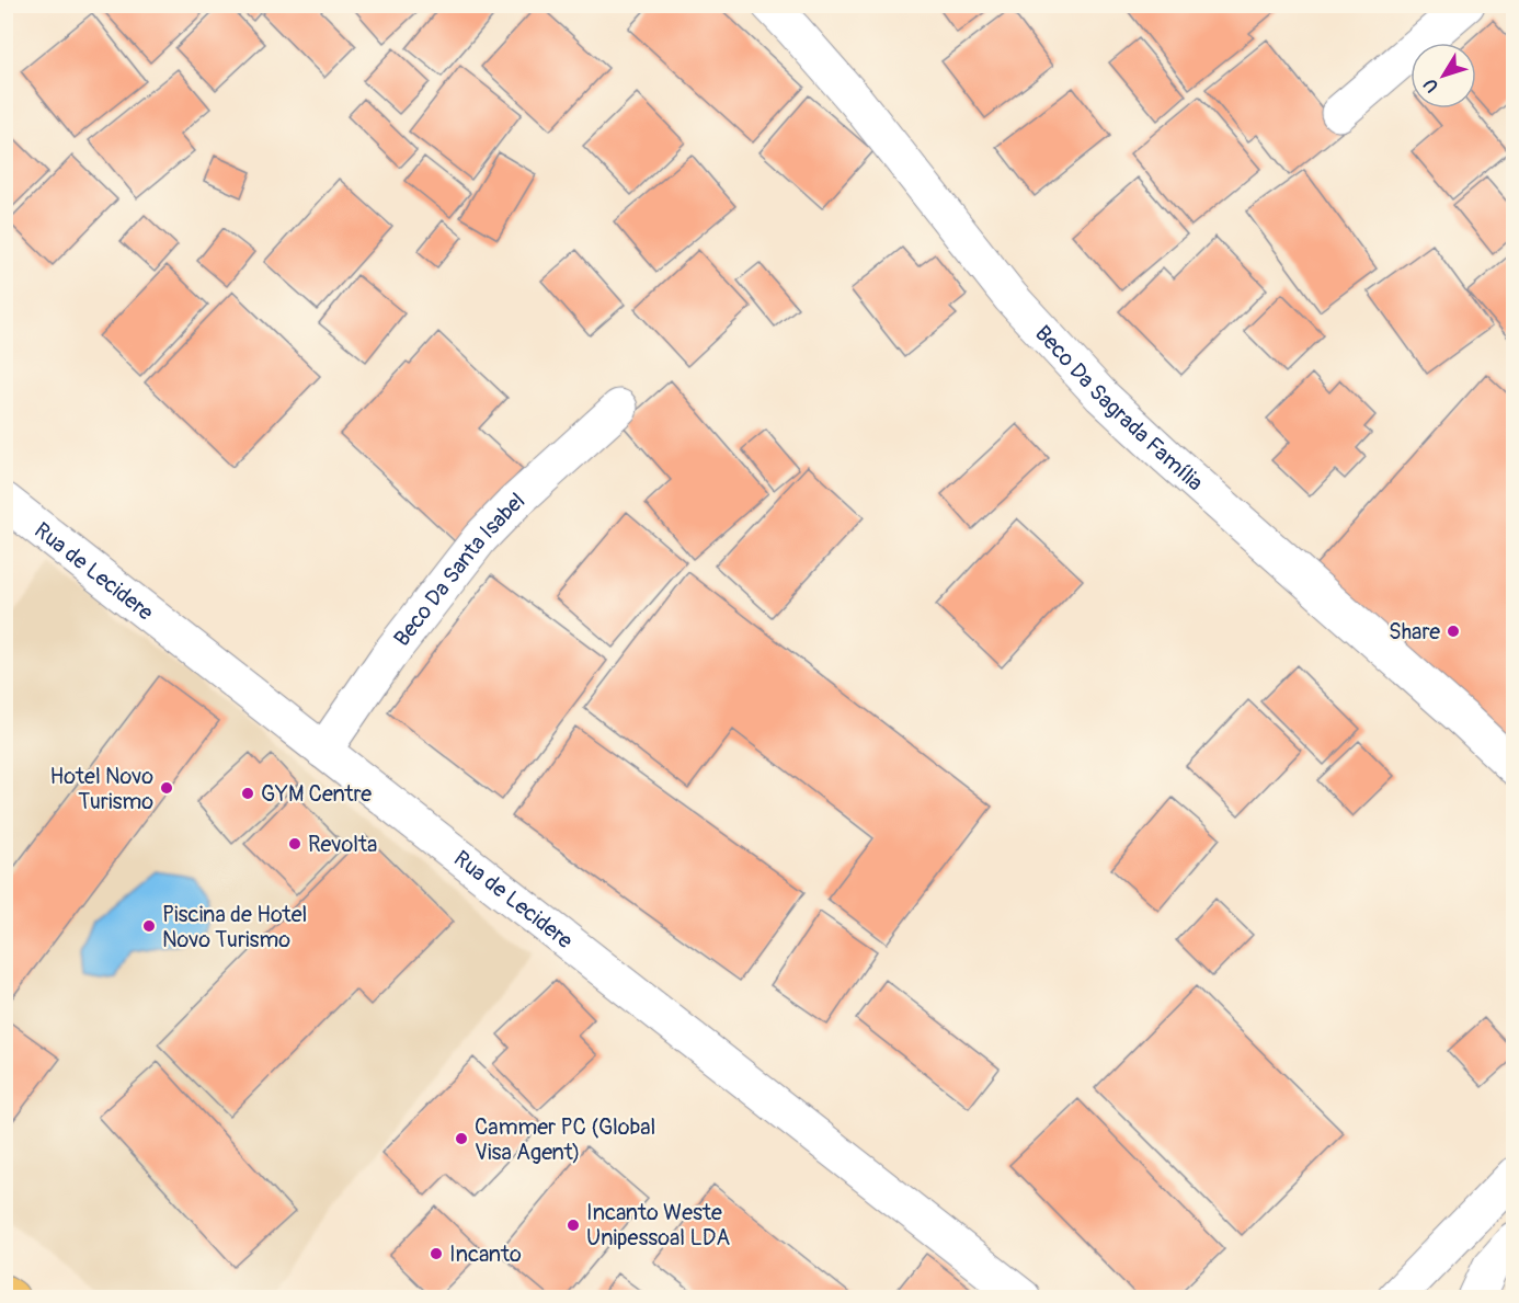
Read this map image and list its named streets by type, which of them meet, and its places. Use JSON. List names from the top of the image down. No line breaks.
{"streets":{"street":["Beco Da Sagrada Família","Beco Da Santa Isabel","Rua de Lecidere"]},"crossings":[["Beco Da Santa Isabel","Rua de Lecidere"]],"places":["Share","Hotel Novo Turismo","GYM Centre","Revolta","Piscina de Hotel Novo Turismo","Cammer PC (Global Visa Agent)","Incanto Weste Unipessoal LDA","Incanto"],"north":"bottom left"}
